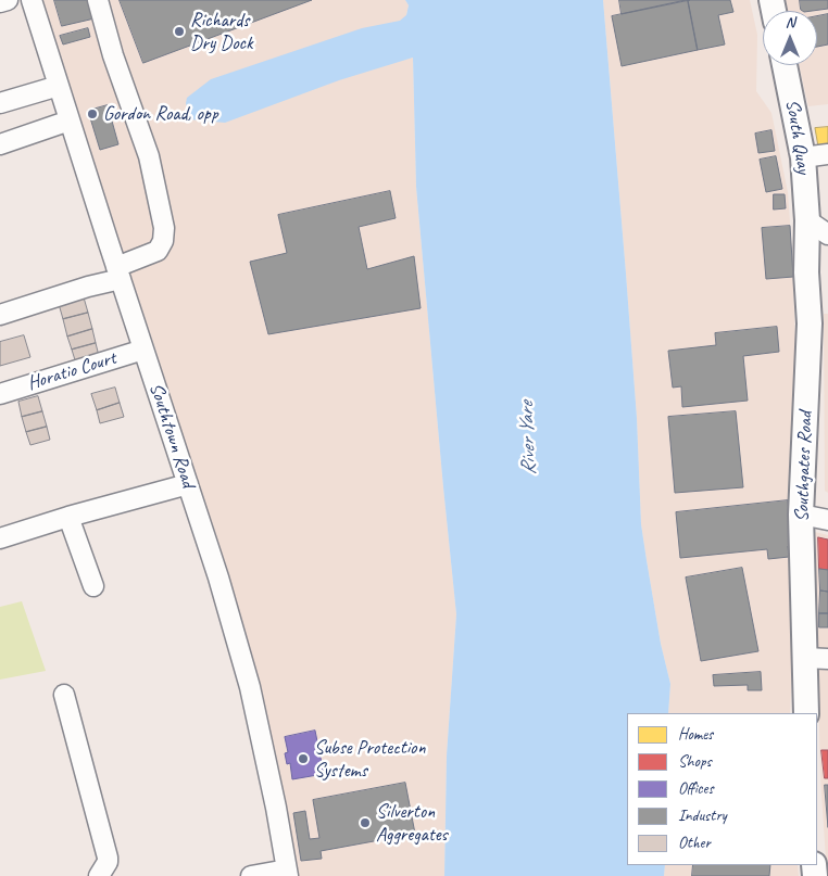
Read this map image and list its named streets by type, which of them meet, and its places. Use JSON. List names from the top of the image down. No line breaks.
{"streets":{"main road":["South Quay","Southgates Road"],"street":["Horatio Court","Southtown Road"]},"crossings":[["South Quay","Southgates Road"],["Horatio Court","Southtown Road"]],"water":["River Yare"],"places":["Richards Dry Dock","Gordon Road, opp","Subse Protection Systems","Silverton Aggregates"],"legend":["Homes","Shops","Offices","Industry","Other"],"north":"top"}
